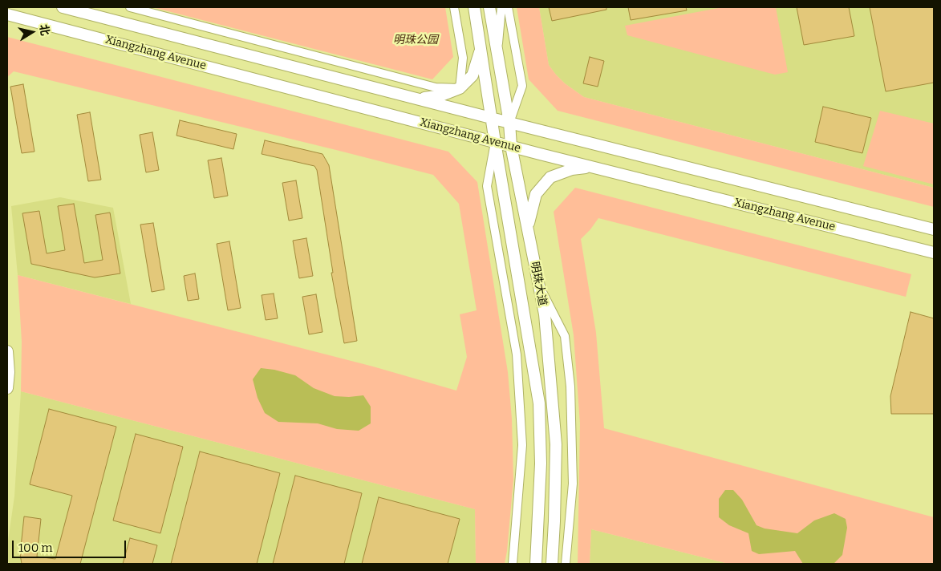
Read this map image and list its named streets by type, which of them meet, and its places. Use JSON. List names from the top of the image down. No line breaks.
{"streets":{"main road":["Xiangzhang Avenue","明珠大道"]},"crossings":[["Xiangzhang Avenue","明珠大道"]],"parks":["明珠公园"],"scale_bar":"100 m","north":"right"}
